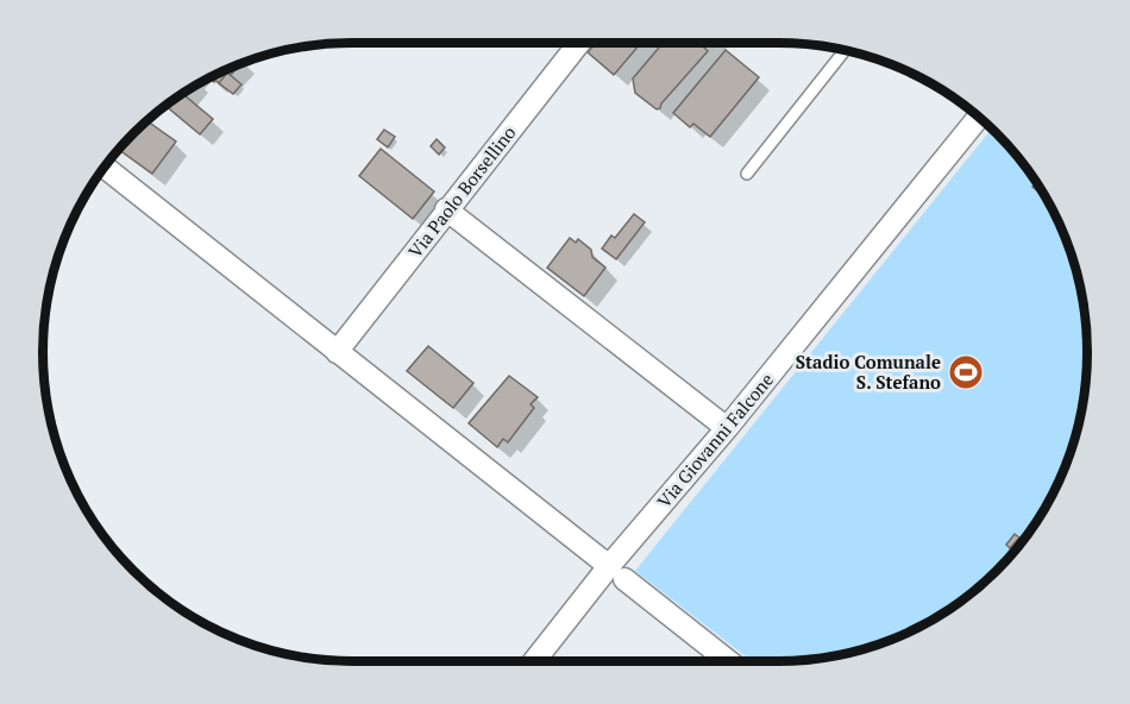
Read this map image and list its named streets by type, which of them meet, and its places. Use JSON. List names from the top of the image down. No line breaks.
{"streets":{"street":["Via Paolo Borsellino","Via Giovanni Falcone"]},"places":{"sports":["Stadio Comunale S. Stefano"]}}
